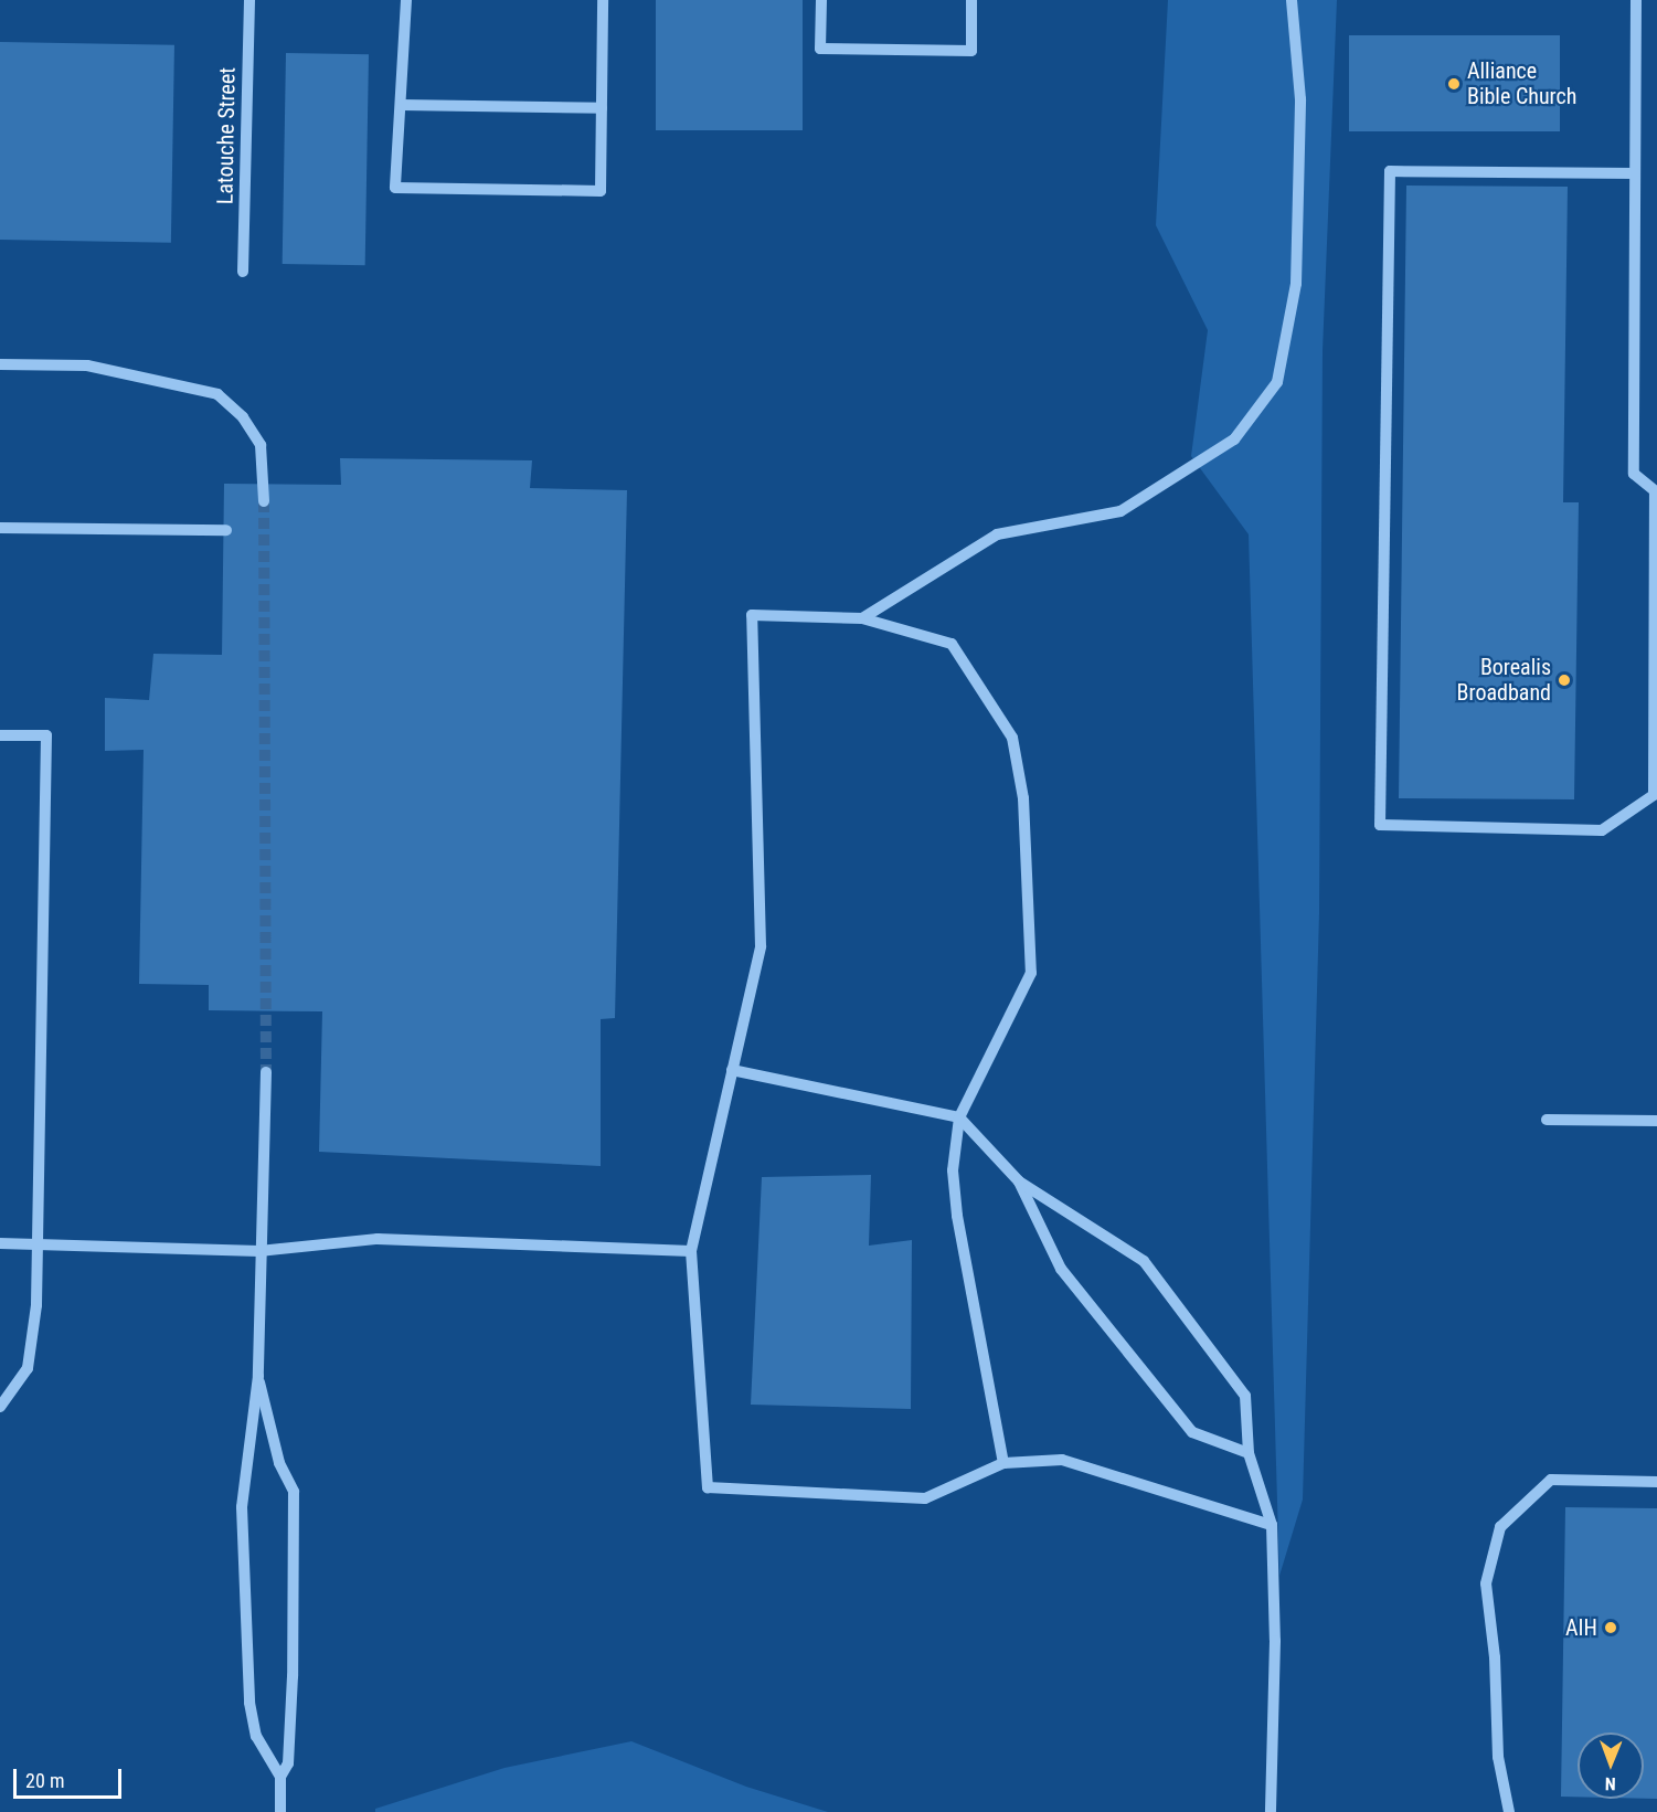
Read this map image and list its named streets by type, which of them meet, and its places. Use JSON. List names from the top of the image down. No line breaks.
{"streets":{"street":["Latouche Street"]},"places":["Alliance Bible Church","Borealis Broadband","AIH"],"scale_bar":"20 m","north":"bottom"}
